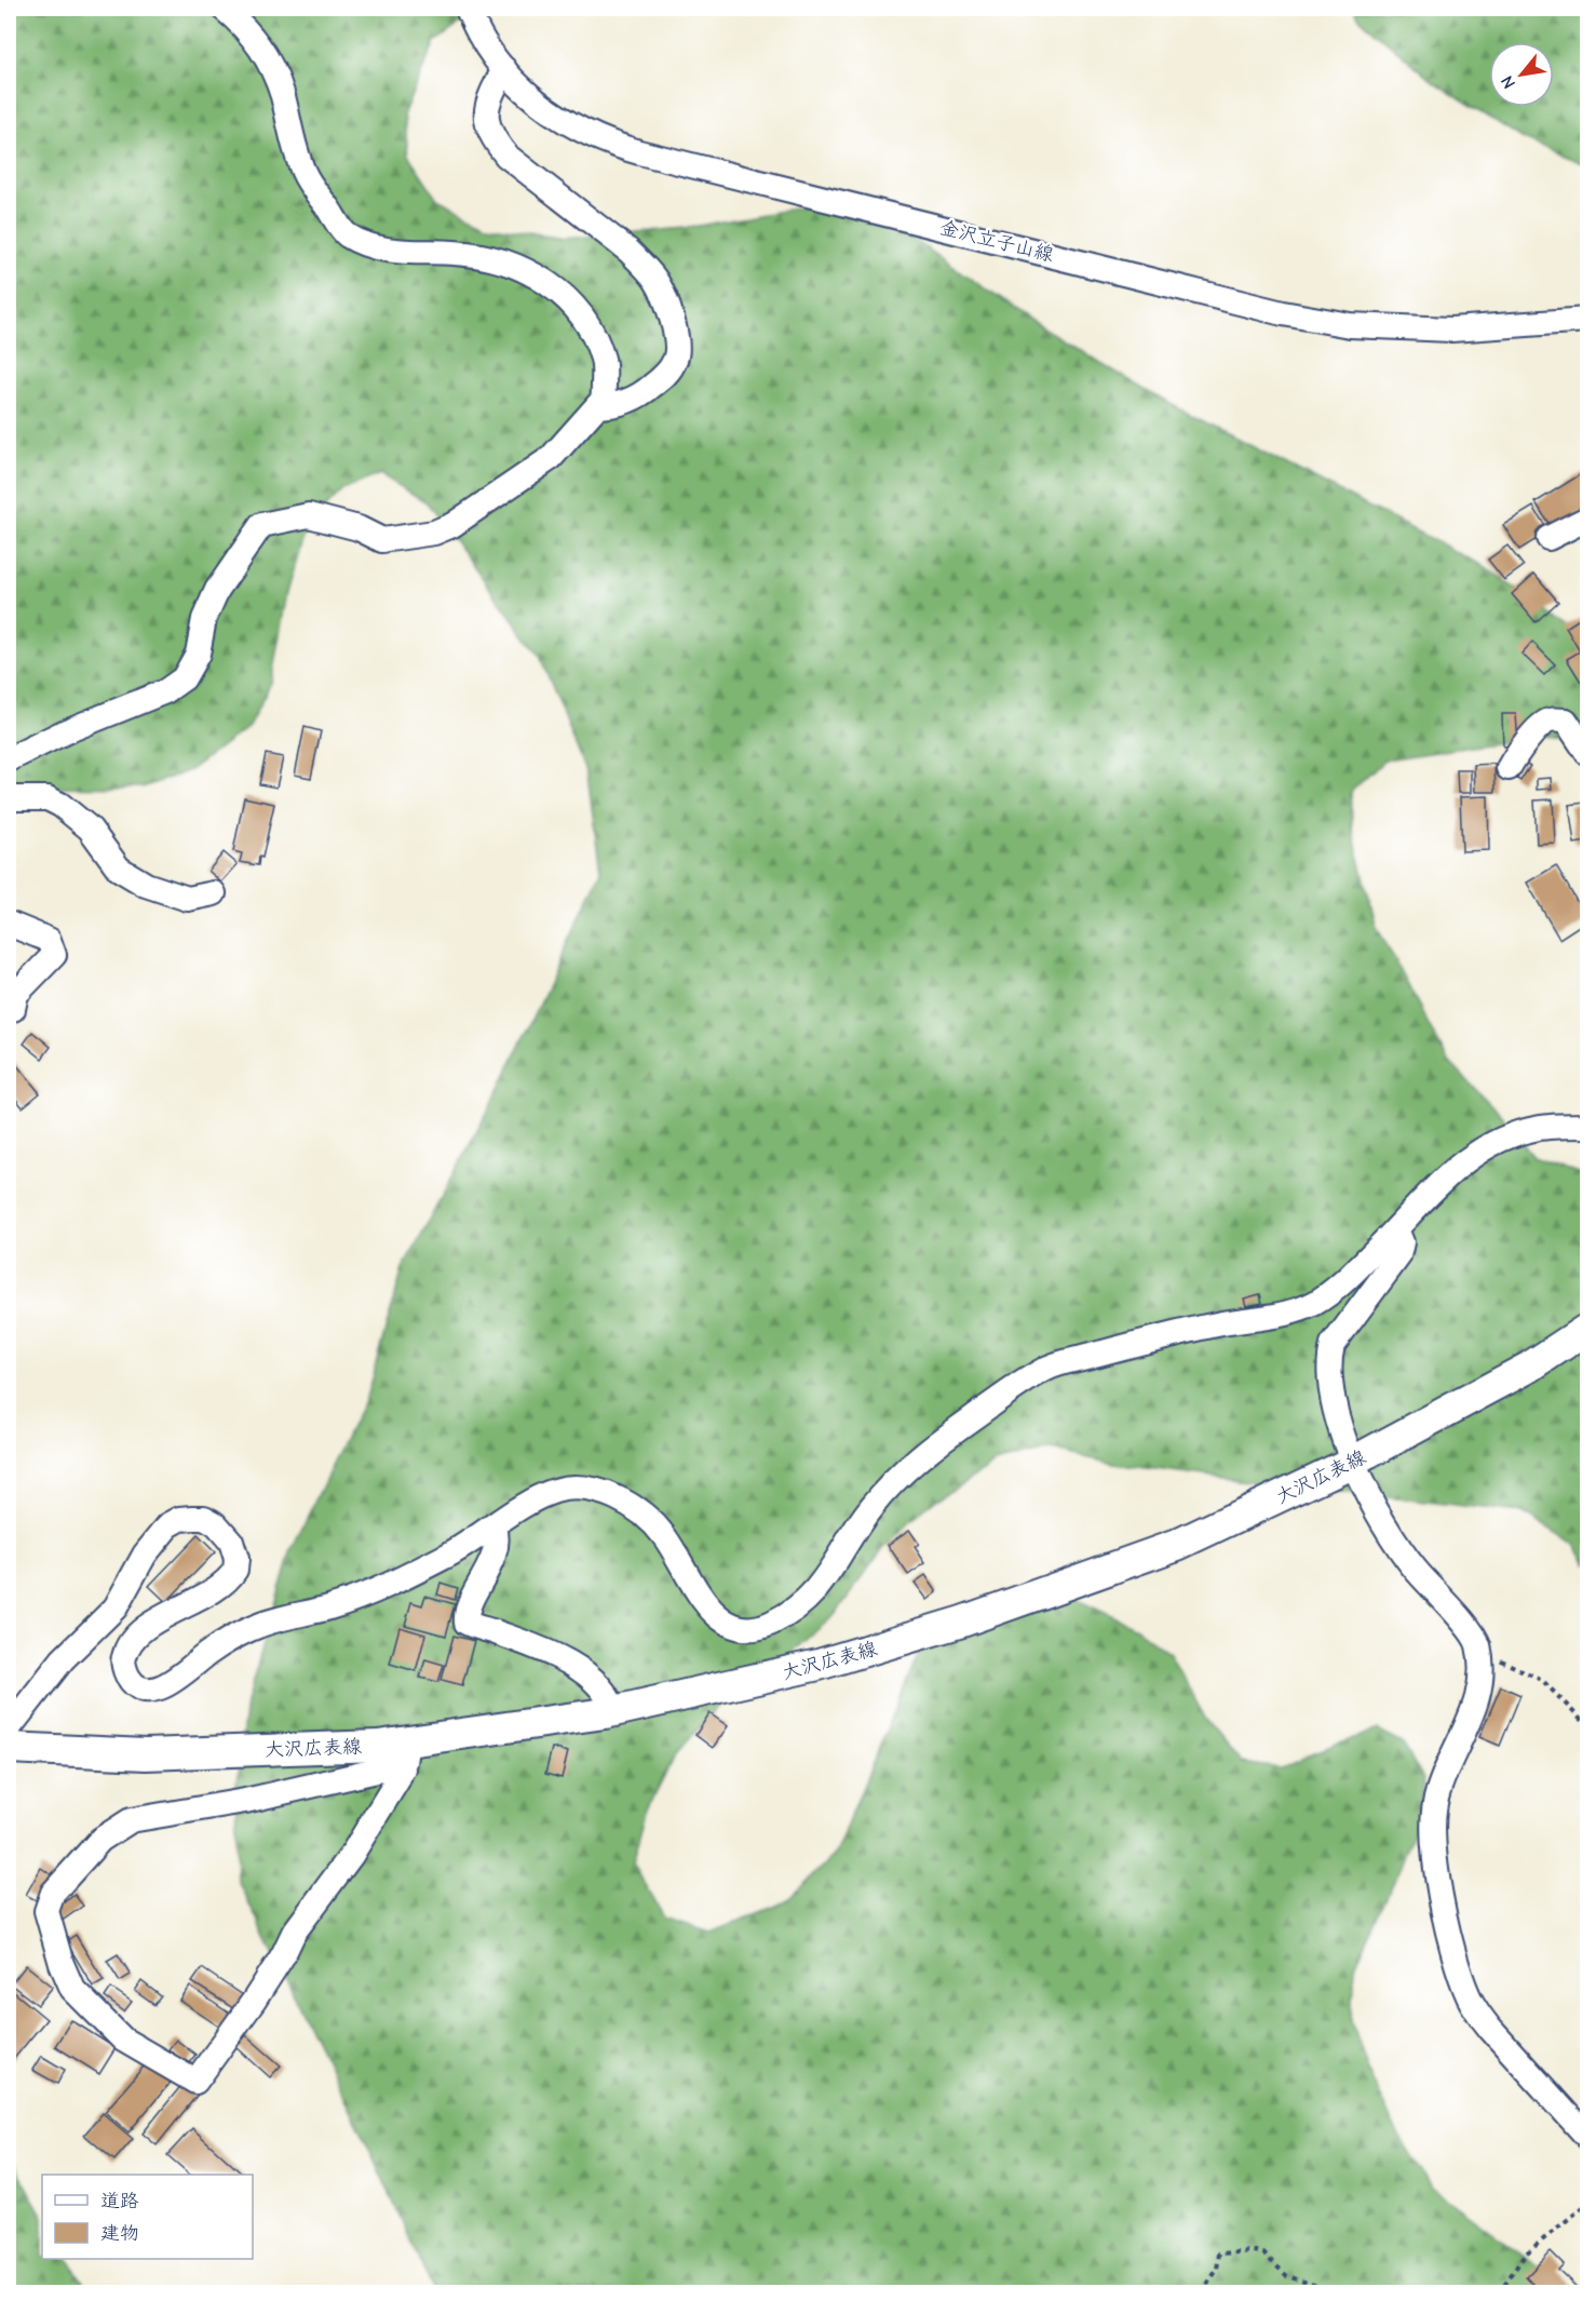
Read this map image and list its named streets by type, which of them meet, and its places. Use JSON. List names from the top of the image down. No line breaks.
{"streets":{"main road":["大沢広表線"],"street":["金沢立子山線"]},"legend":["道路","建物"],"north":"bottom left"}
